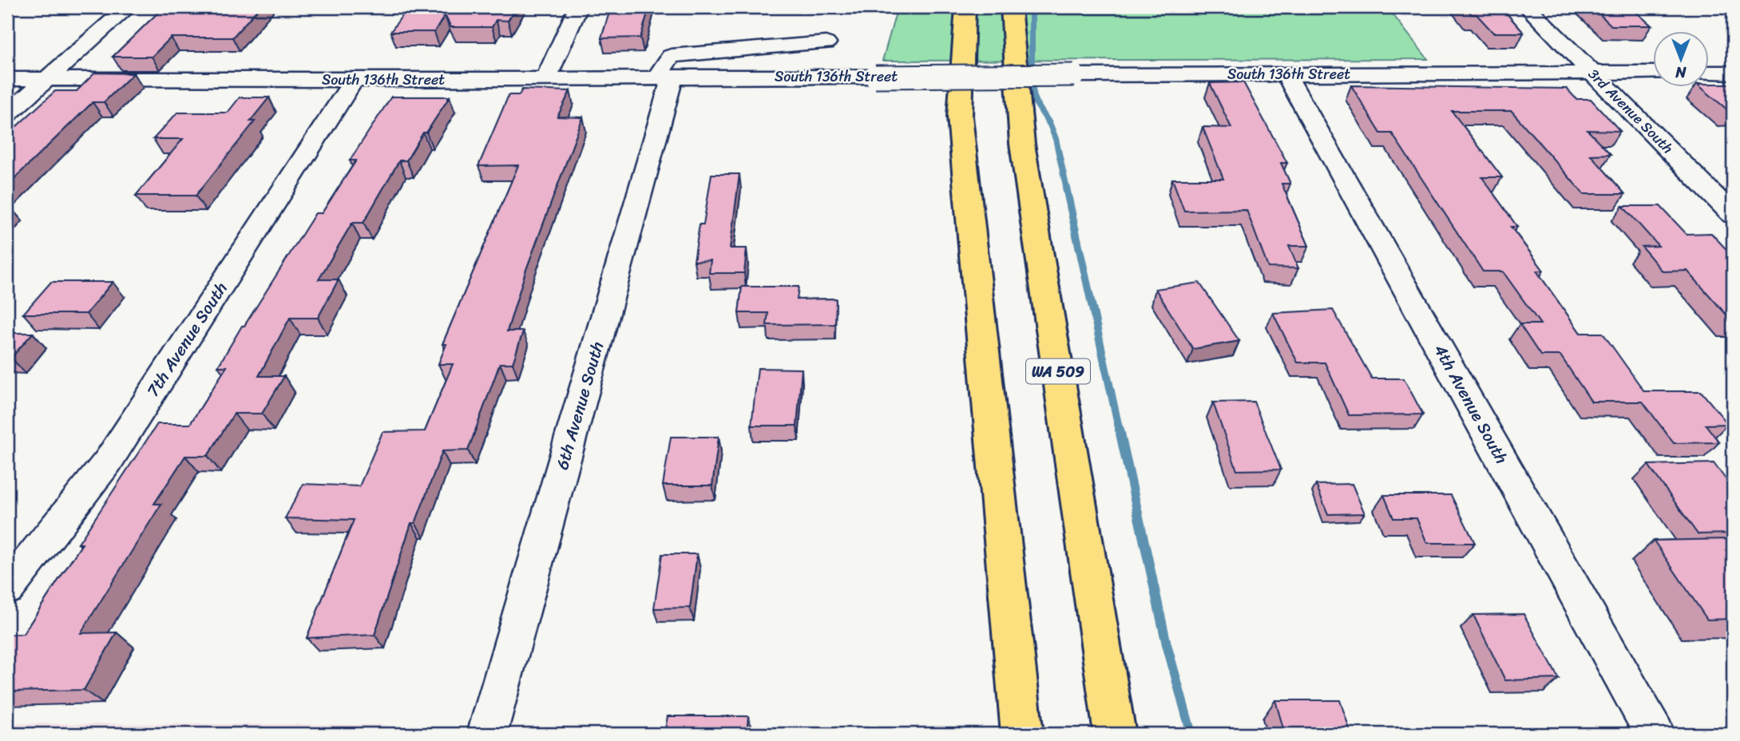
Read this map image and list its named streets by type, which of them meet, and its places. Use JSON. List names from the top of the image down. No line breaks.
{"streets":{"highway":["WA 509"],"street":["South 136th Street","3rd Avenue South","7th Avenue South","4th Avenue South","6th Avenue South"]},"crossings":[["South 136th Street","3rd Avenue South"],["South 136th Street","7th Avenue South"],["South 136th Street","4th Avenue South"],["South 136th Street","6th Avenue South"]],"north":"bottom"}
